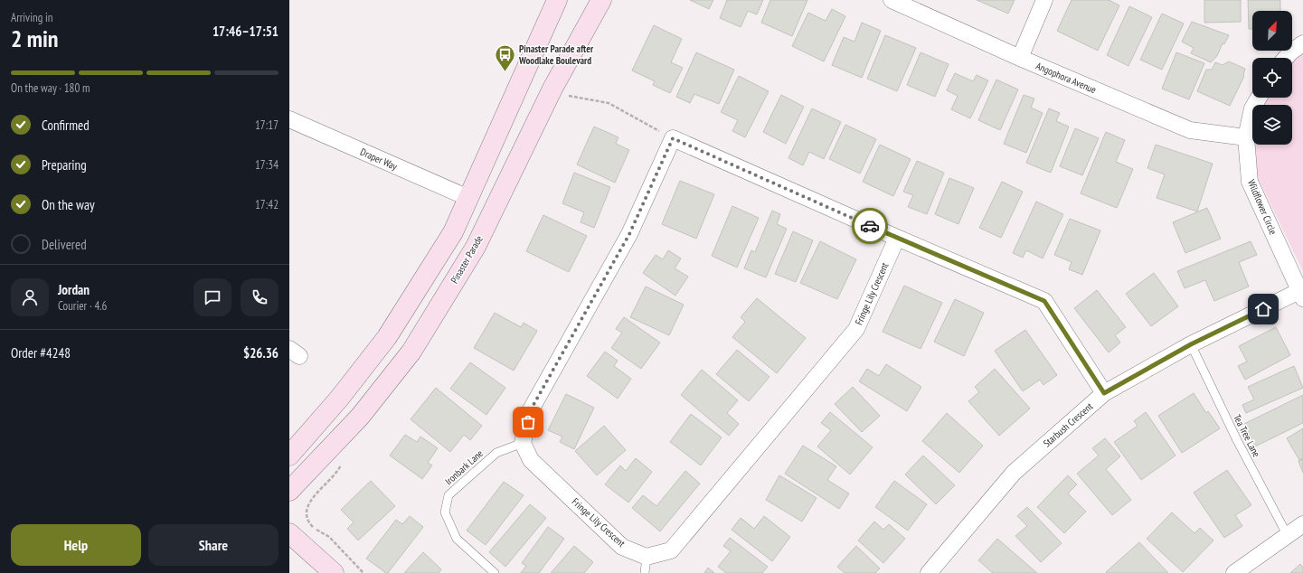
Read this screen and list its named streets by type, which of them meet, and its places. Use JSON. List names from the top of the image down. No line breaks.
{"streets":{"main road":["Pinaster Parade"],"street":["Angophora Avenue","Draper Way","Wildflower Circle","Fringe Lily Crescent","Starbush Crescent"],"lane":["Tea Tree Lane","Ironbark Lane"]},"crossings":[["Angophora Avenue","Wildflower Circle"],["Wildflower Circle","Starbush Crescent"],["Fringe Lily Crescent","Ironbark Lane"],["Starbush Crescent","Tea Tree Lane"]],"places":{"bus stop":["Pinaster Parade after Woodlake Boulevard"]},"north":"top right","page":{"heading":["2 min","Arriving in","17:46–17:51"],"panel":["Jordan","Courier · 4.6","Order #4248","$26.36"],"bar":"On the way · 180 m","list":[["Confirmed","17:17"],["Preparing","17:34"],["On the way","17:42"],"Delivered"],"buttons":["Help","Share"]}}
